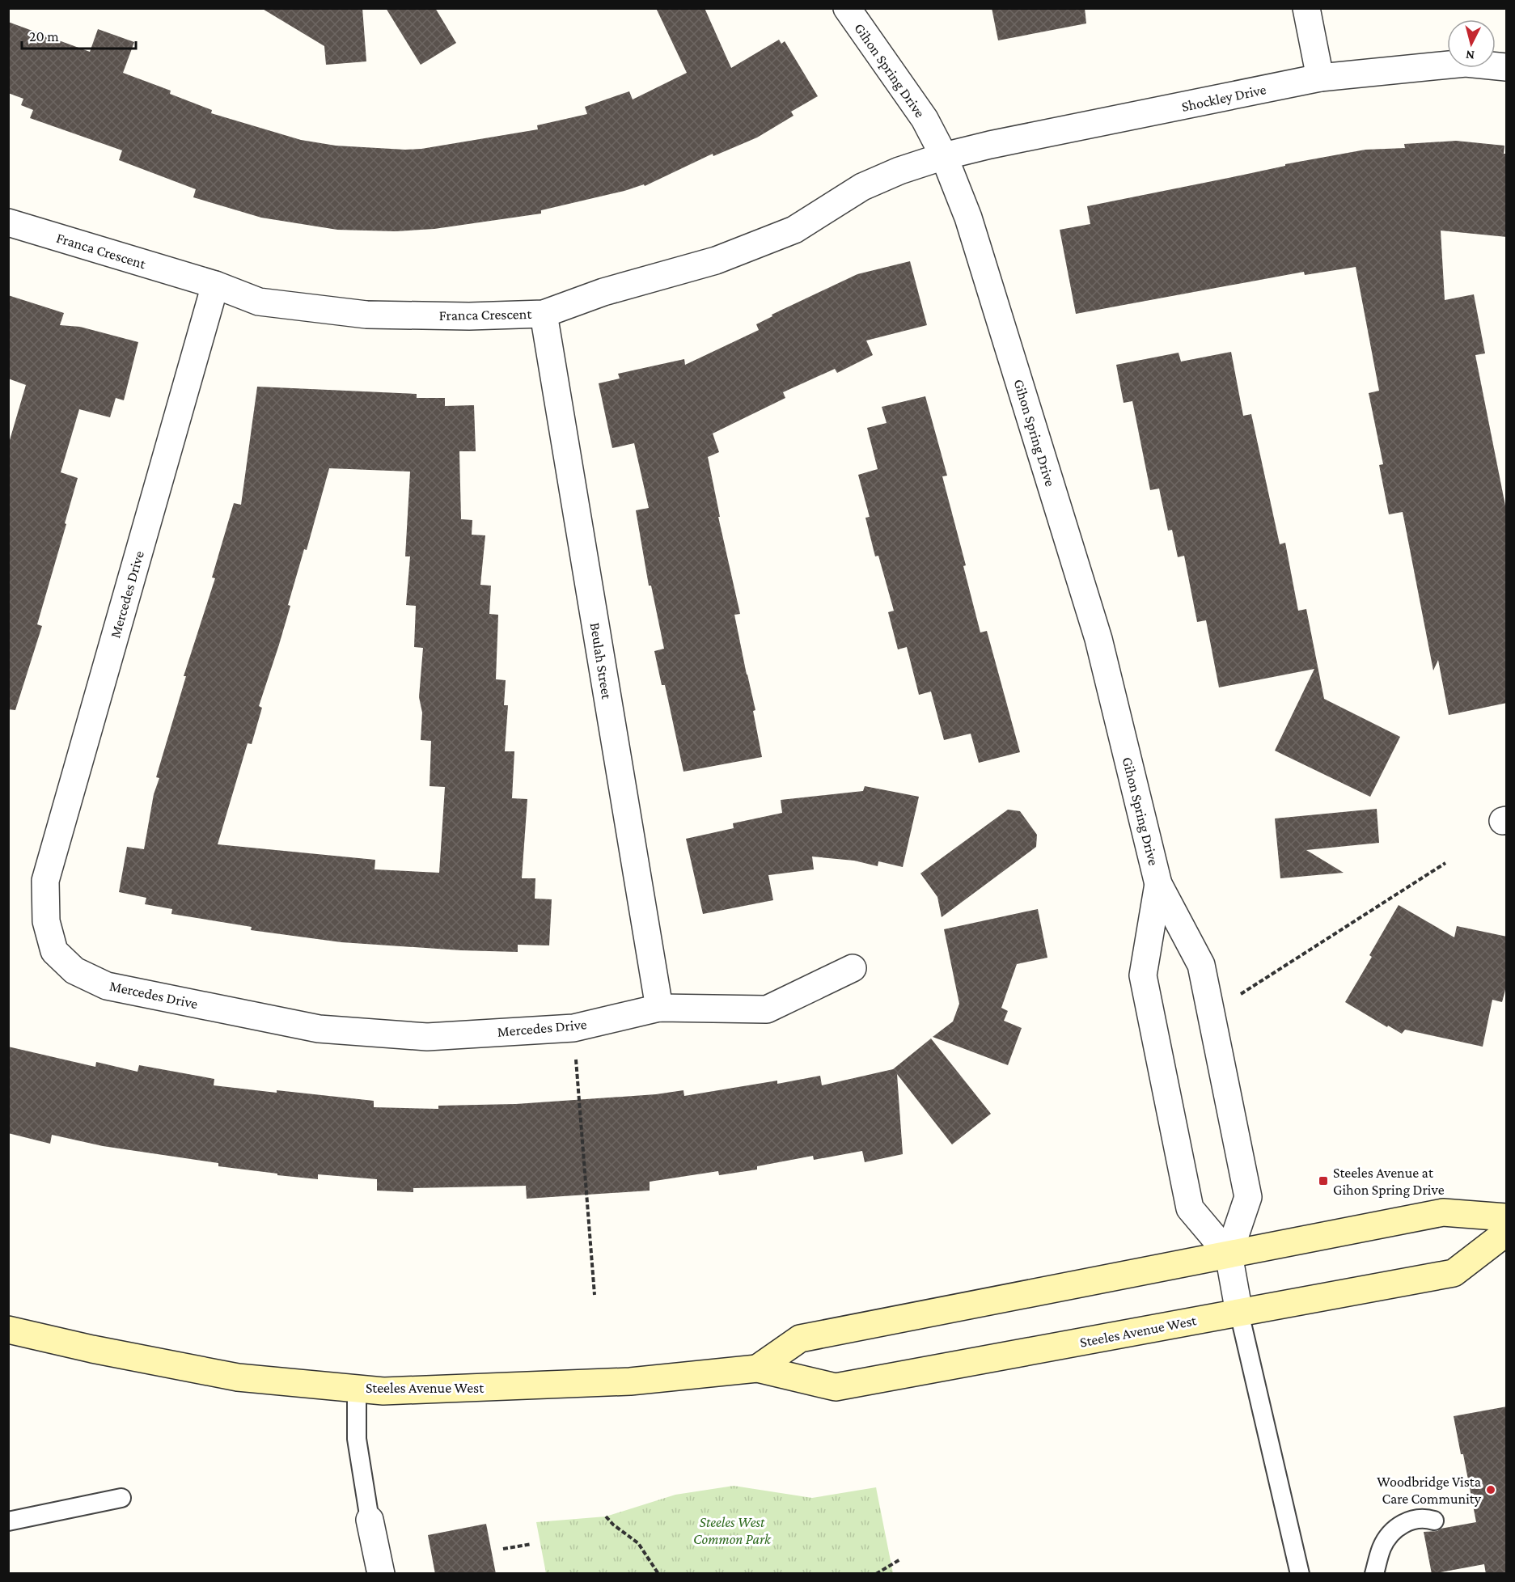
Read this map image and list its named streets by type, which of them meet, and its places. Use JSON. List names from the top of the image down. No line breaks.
{"streets":{"main road":["Steeles Avenue West"],"street":["Gihon Spring Drive","Shockley Drive","Franca Crescent","Mercedes Drive","Beulah Street"]},"crossings":[["Gihon Spring Drive","Shockley Drive"],["Gihon Spring Drive","Franca Crescent"],["Gihon Spring Drive","Steeles Avenue West"],["Shockley Drive","Franca Crescent"],["Franca Crescent","Mercedes Drive"],["Franca Crescent","Beulah Street"],["Mercedes Drive","Beulah Street"]],"parks":["Steeles West Common Park"],"places":{"transit":["Steeles Avenue at Gihon Spring Drive"],"other":["Woodbridge Vista Care Community"]},"scale_bar":"20 m","north":"bottom"}
